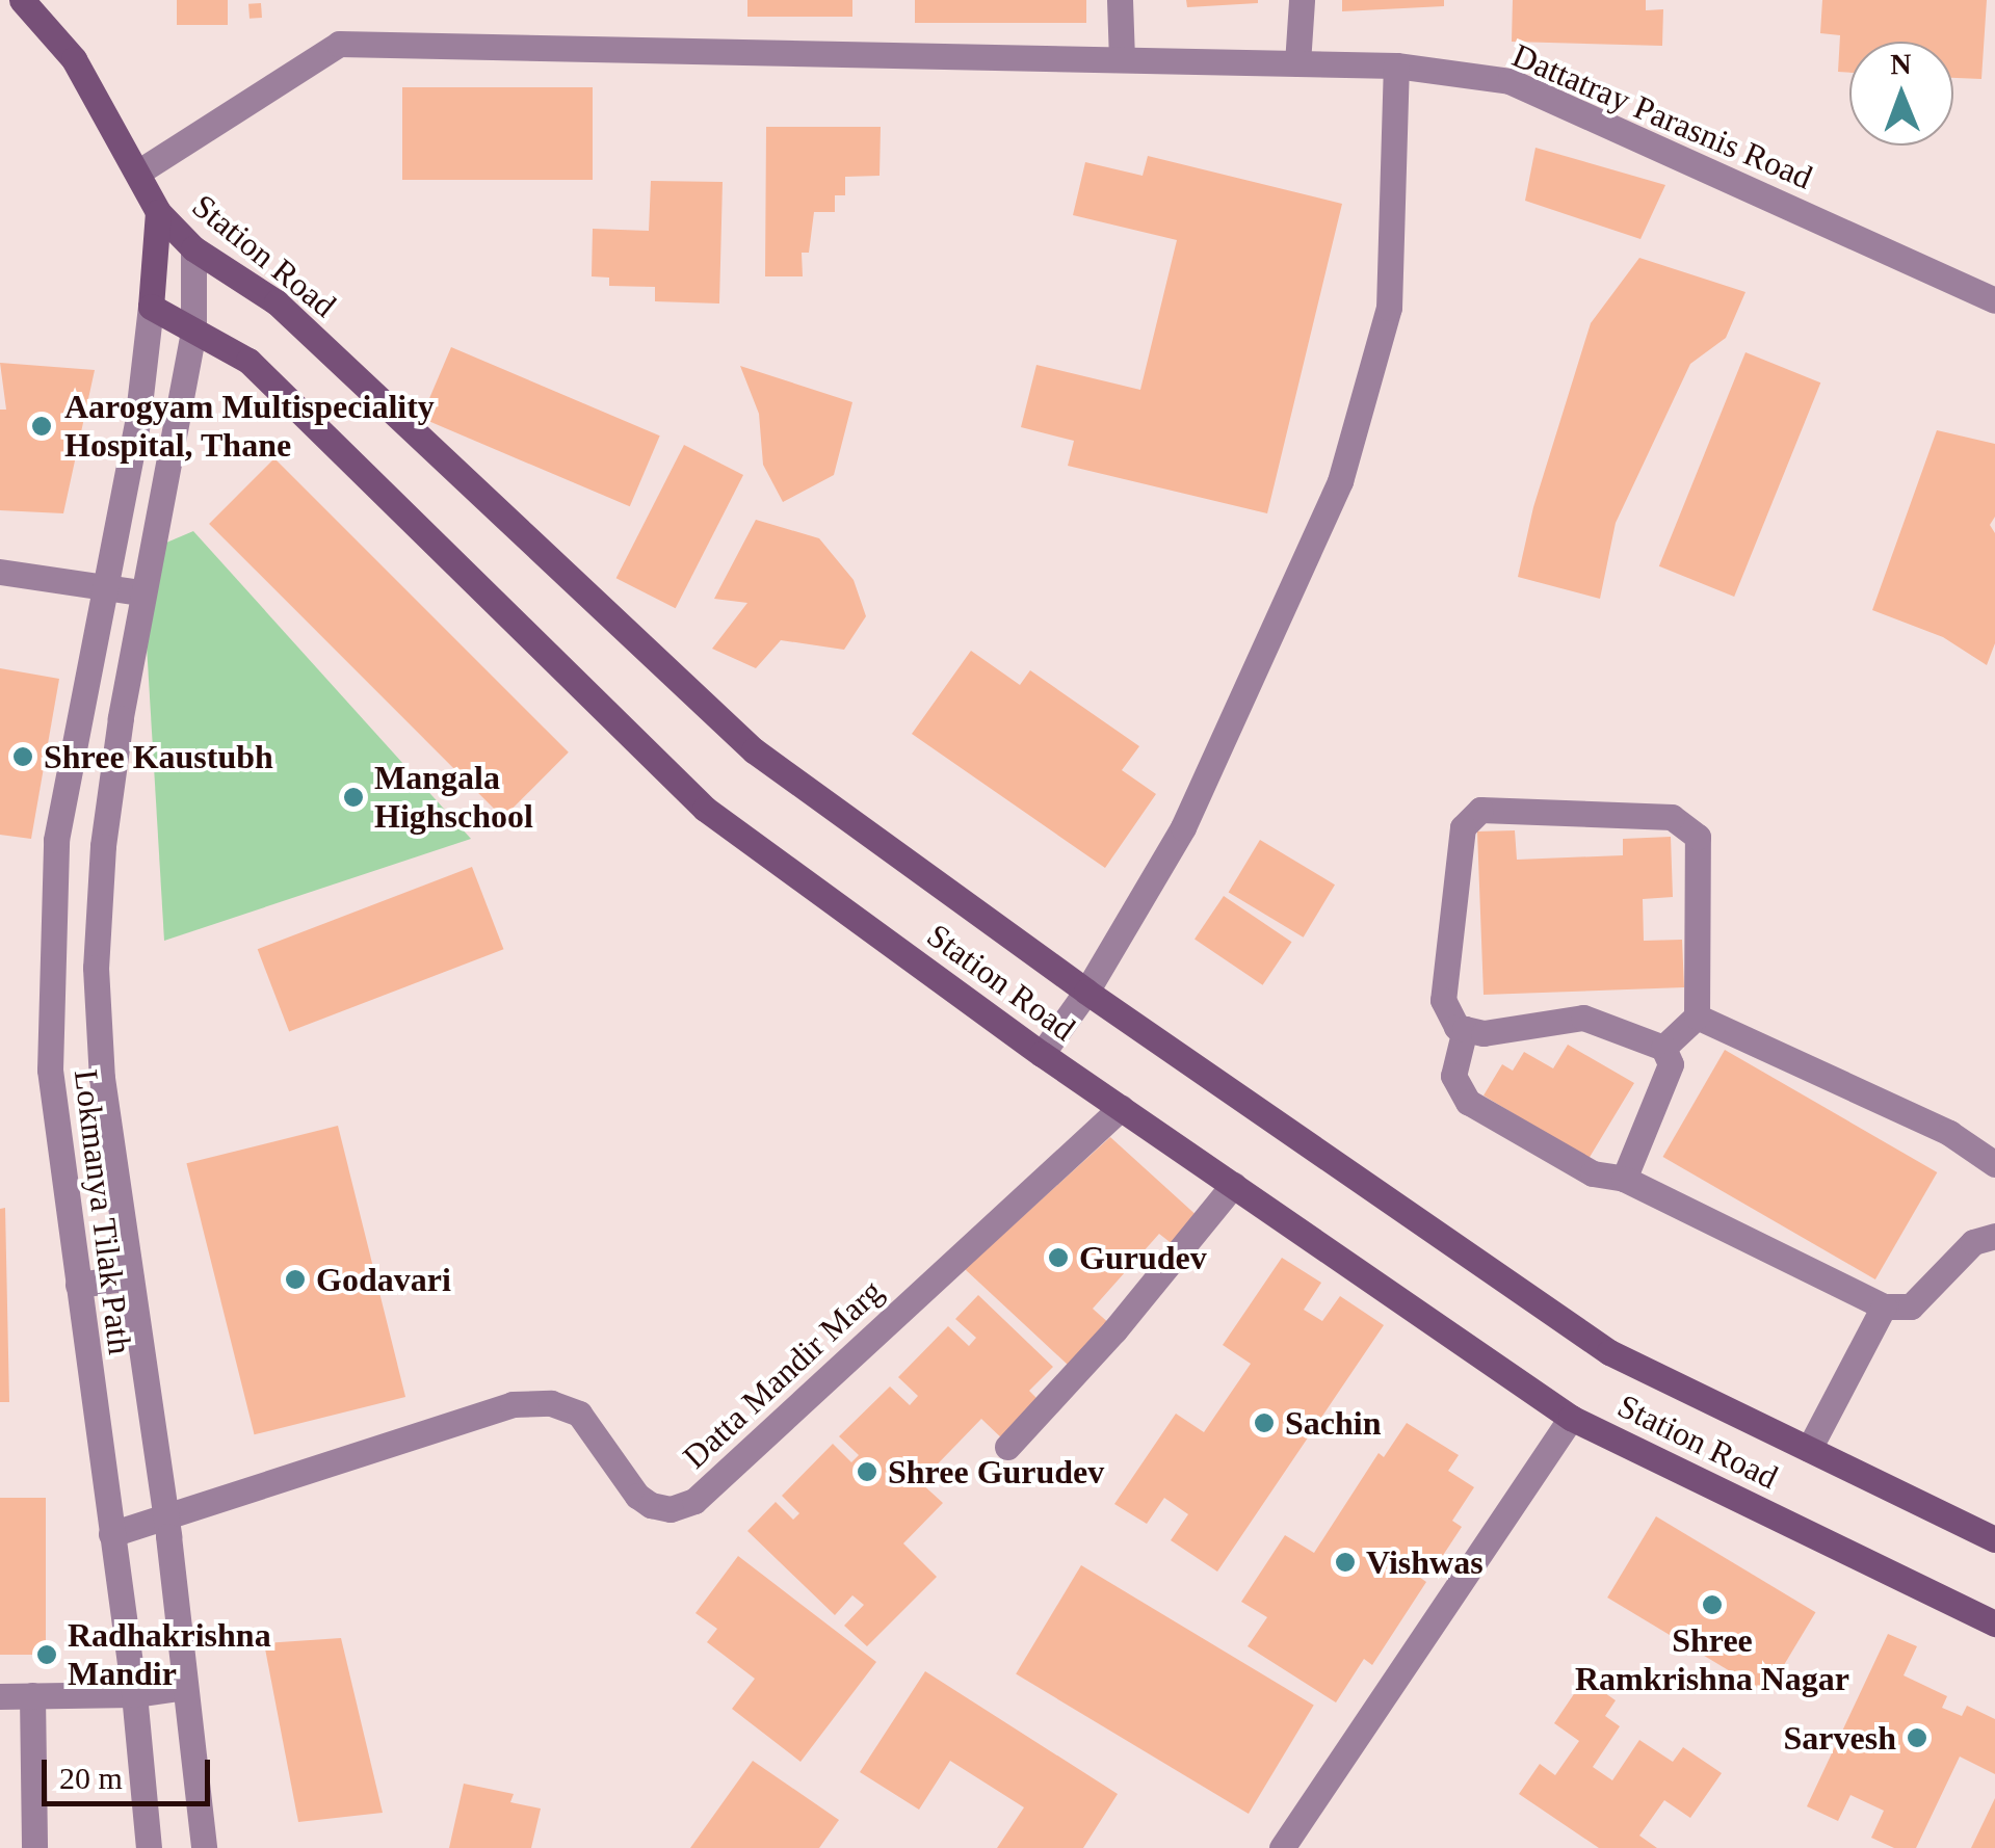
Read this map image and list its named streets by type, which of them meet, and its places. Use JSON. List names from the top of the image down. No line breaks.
{"streets":{"main road":["Station Road"],"street":["Dattatray Parasnis Road","Lokmanya Tilak Path","Datta Mandir Marg"]},"crossings":[["Dattatray Parasnis Road","Station Road"],["Station Road","Lokmanya Tilak Path"],["Station Road","Datta Mandir Marg"],["Lokmanya Tilak Path","Datta Mandir Marg"]],"places":["Aarogyam Multispeciality Hospital, Thane","Shree Kaustubh","Mangala Highschool","Gurudev","Godavari","Sachin","Shree Gurudev","Vishwas","Shree Ramkrishna Nagar","Radhakrishna Mandir","Sarvesh"],"scale_bar":"20 m","north":"top"}
